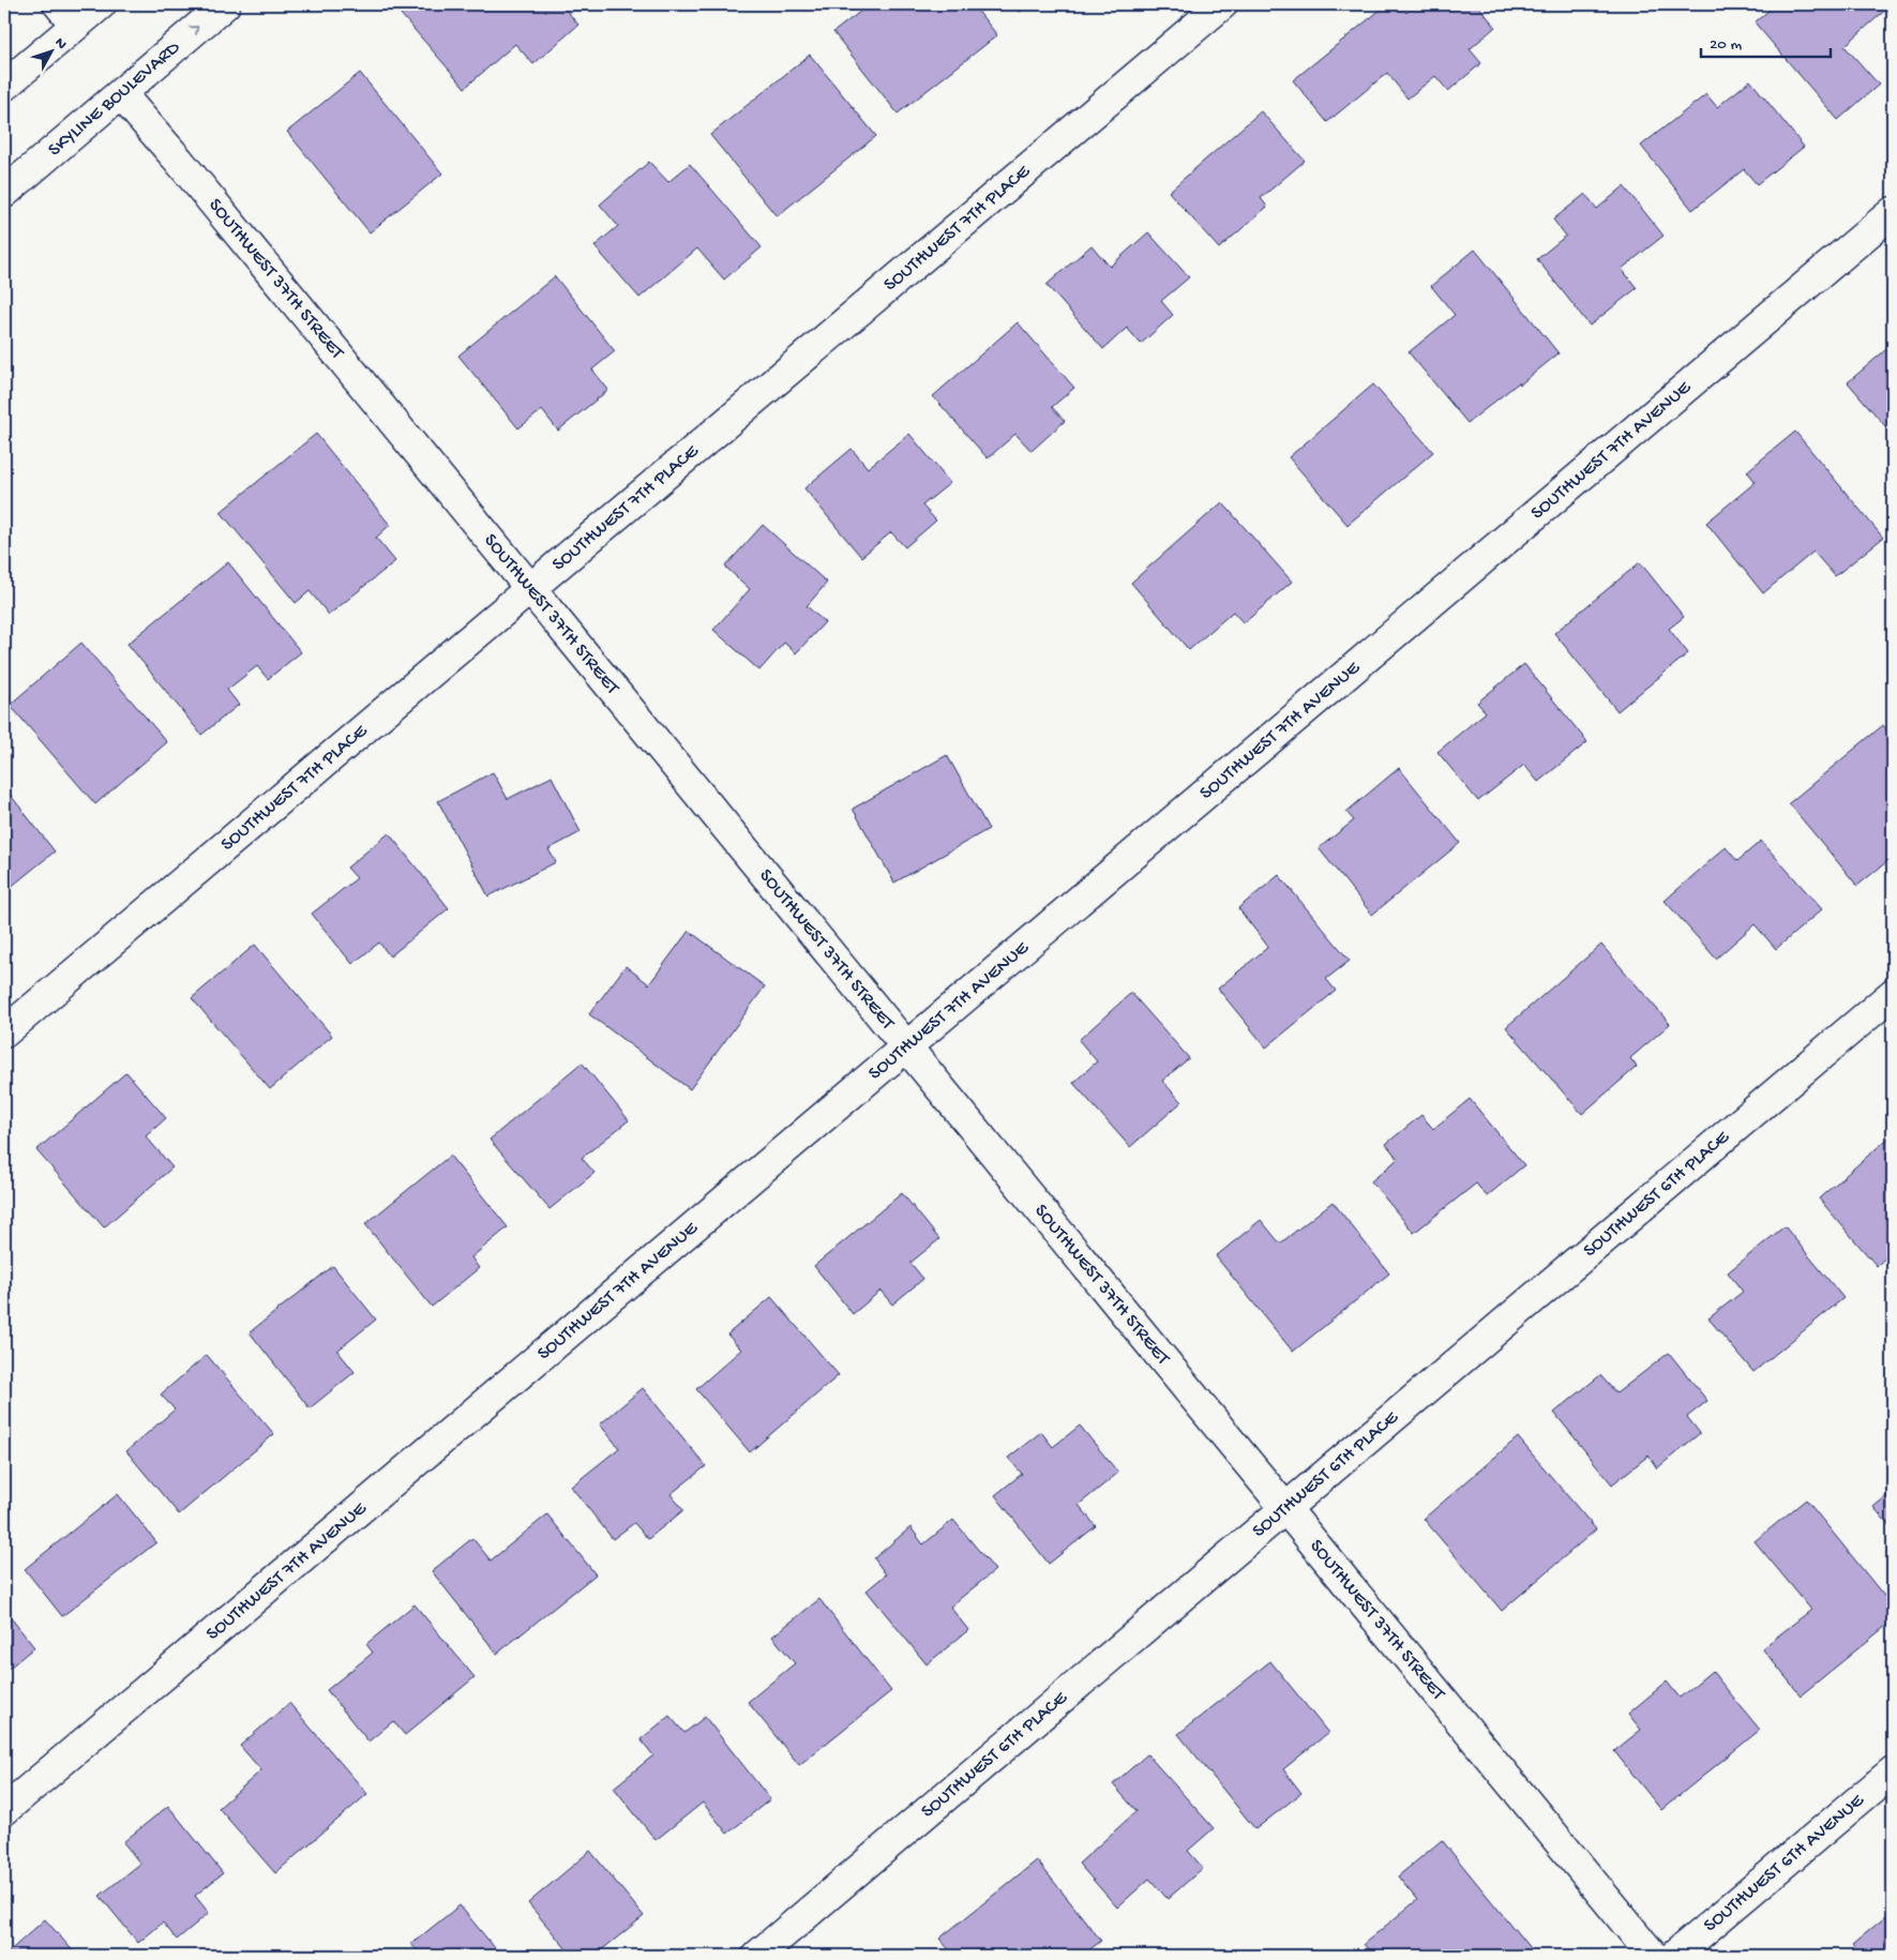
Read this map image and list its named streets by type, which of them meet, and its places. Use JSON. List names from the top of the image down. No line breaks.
{"streets":{"street":["SKYLINE BOULEVARD","SOUTHWEST 7TH PLACE","SOUTHWEST 37TH STREET","SOUTHWEST 7TH AVENUE","SOUTHWEST 6TH PLACE","SOUTHWEST 6TH AVENUE"]},"crossings":[["SKYLINE BOULEVARD","SOUTHWEST 37TH STREET"],["SOUTHWEST 7TH PLACE","SOUTHWEST 37TH STREET"],["SOUTHWEST 37TH STREET","SOUTHWEST 7TH AVENUE"],["SOUTHWEST 37TH STREET","SOUTHWEST 6TH PLACE"]],"scale_bar":"20 m","north":"top right"}
